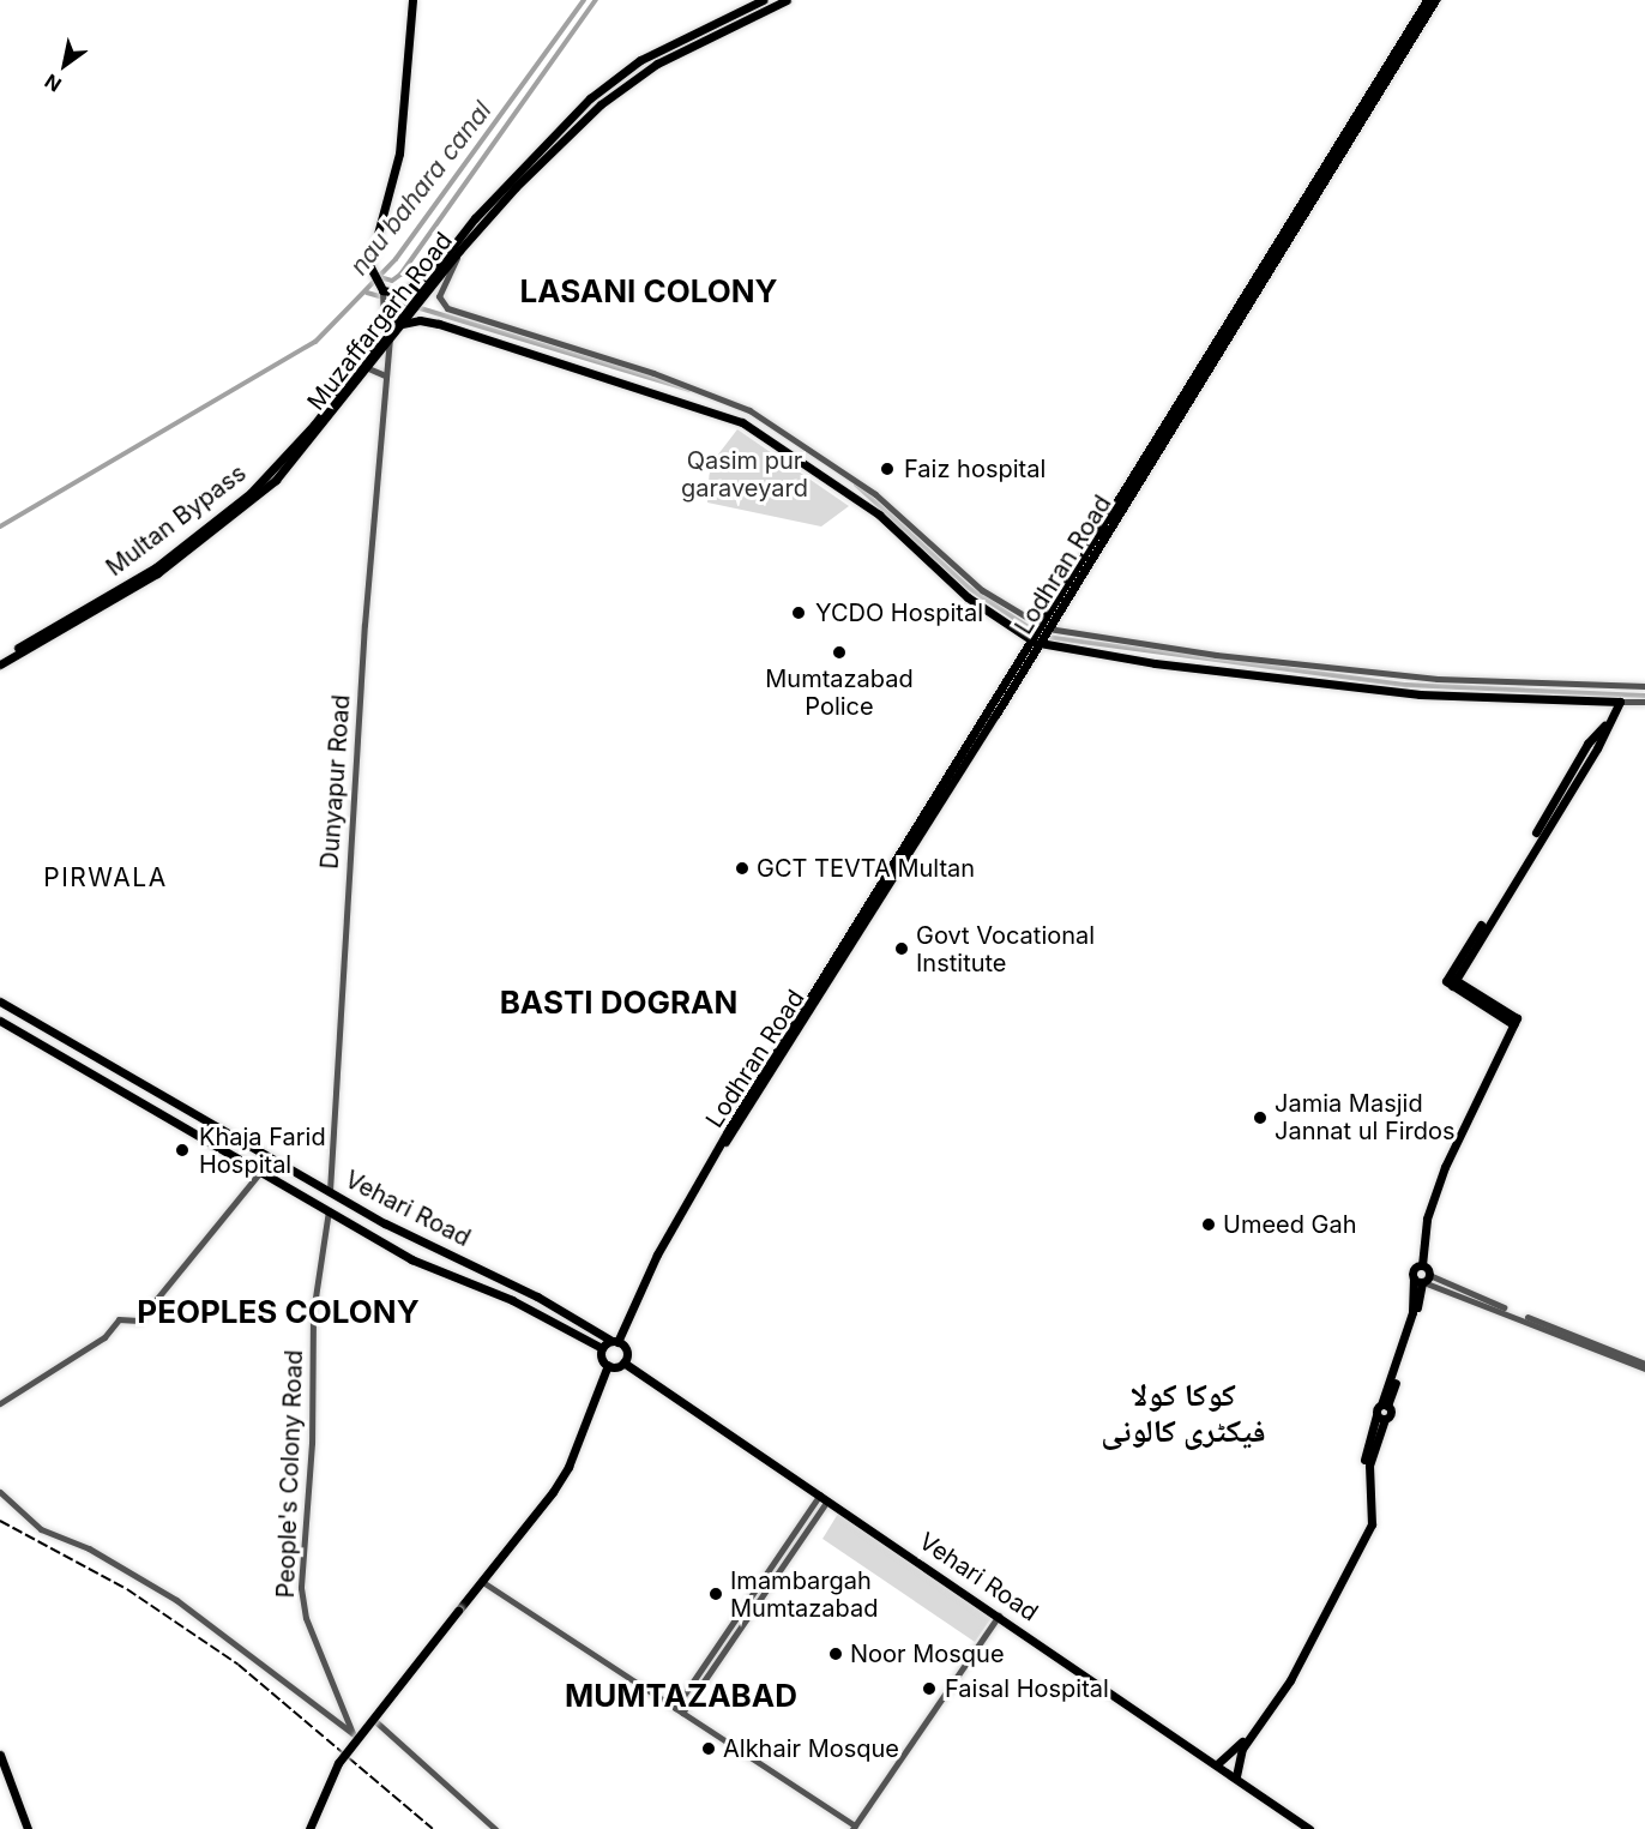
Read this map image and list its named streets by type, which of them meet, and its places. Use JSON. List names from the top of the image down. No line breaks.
{"streets":{"main road":["Muzaffargarh Road","Multan Bypass","Lodhran Road","Vehari Road"],"street":["Dunyapur Road","People's Colony Road"]},"crossings":[["Muzaffargarh Road","Multan Bypass"],["Muzaffargarh Road","Dunyapur Road"],["Multan Bypass","Dunyapur Road"],["Lodhran Road","Vehari Road"],["Dunyapur Road","Vehari Road"],["Vehari Road","People's Colony Road"]],"districts":["LASANI COLONY","PIRWALA","BASTI DOGRAN","PEOPLES COLONY","کوکا کولا فیکٹری کالونی","MUMTAZABAD"],"water":["nau bahara canal"],"parks":["Qasim pur garaveyard"],"places":["Faiz hospital","YCDO Hospital","Mumtazabad Police","GCT TEVTA Multan","Govt Vocational Institute","Jamia Masjid Jannat ul Firdos","Khaja Farid Hospital","Umeed Gah","Imambargah Mumtazabad","Noor Mosque","Faisal Hospital","Alkhair Mosque"],"north":"bottom left"}
